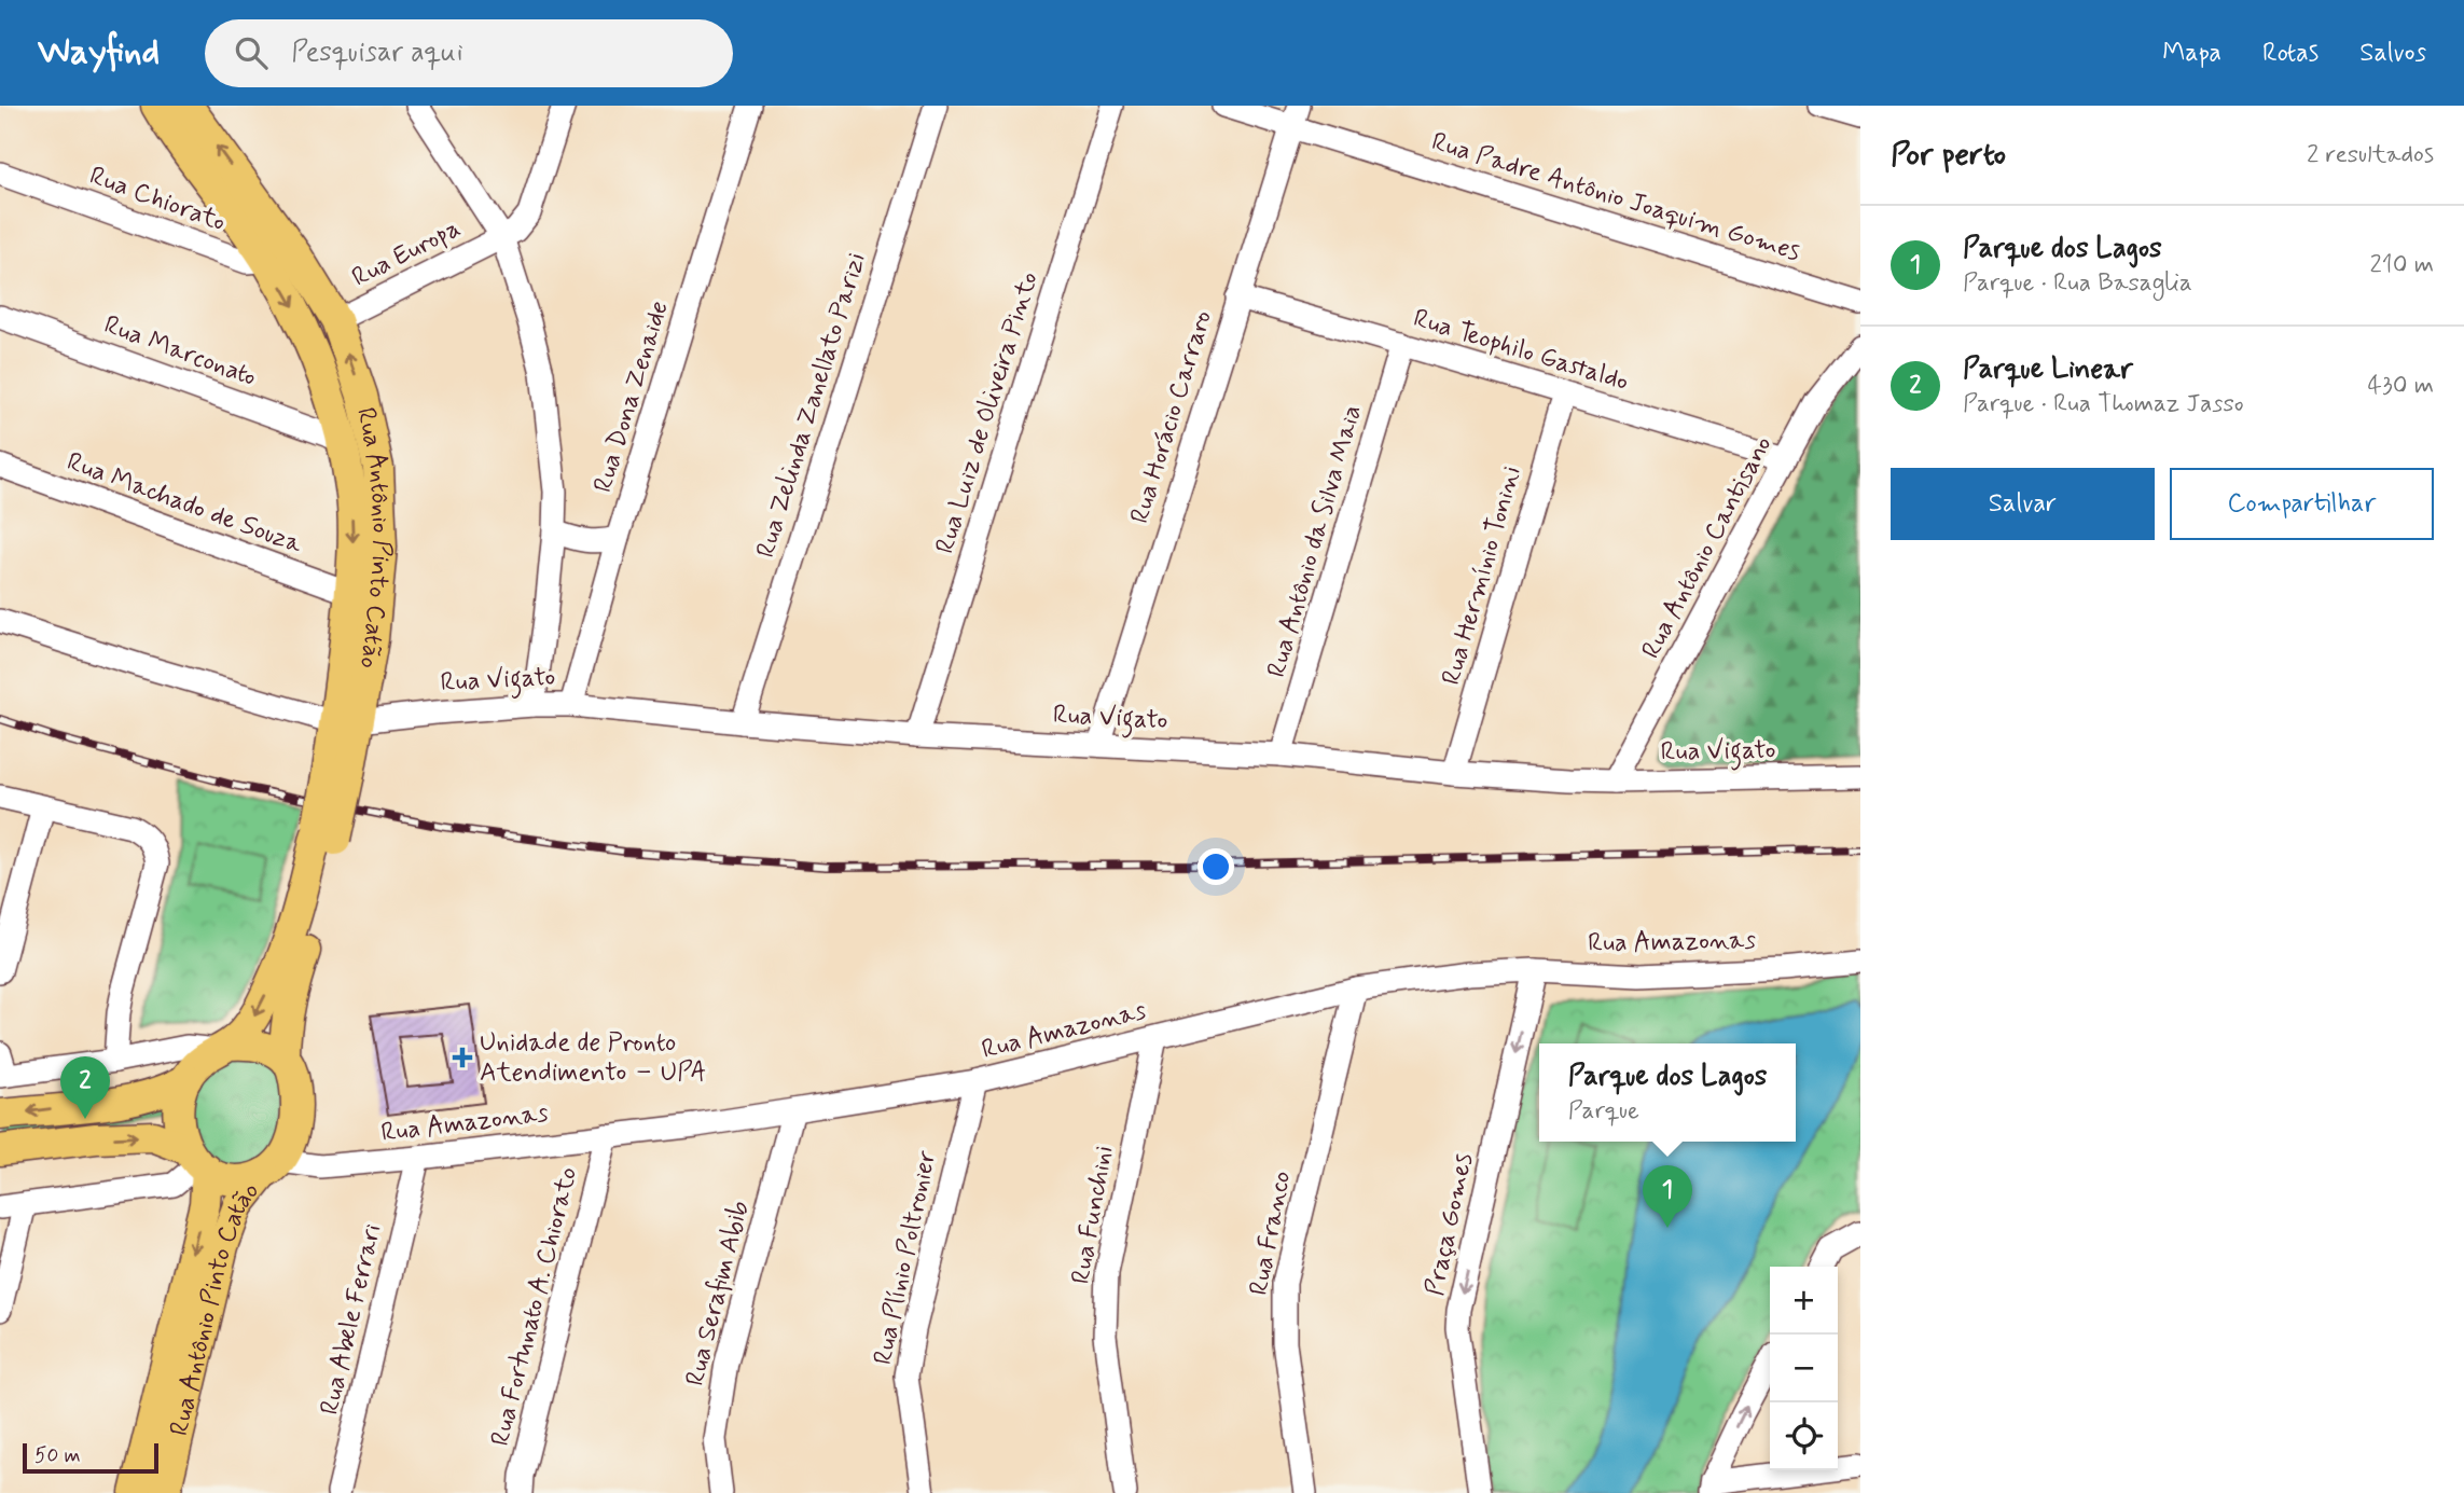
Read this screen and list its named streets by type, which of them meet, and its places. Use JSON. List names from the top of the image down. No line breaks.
{"streets":{"main road":["Rua Antônio Pinto Catão"],"street":["Rua Padre Antônio Joaquim Gomes","Rua Chiorato","Rua Europa","Rua Teophilo Gastaldo","Rua Marconato","Rua Dona Zenaide","Rua Zelinda Zanellato Parizi","Rua Luiz de Oliveira Pinto","Rua Horácio Carraro","Rua Machado de Souza","Rua Antônio da Silva Maia","Rua Antônio Cantisano","Rua Hermínio Tonini","Rua Vigato","Rua Amazonas","Rua Funchini","Praça Gomes","Rua Franco","Rua Plínio Poltronier","Rua Serafim Abib","Rua Fortunato A. Chiorato","Rua Abele Ferrari"]},"crossings":[["Rua Padre Antônio Joaquim Gomes","Rua Horácio Carraro"],["Rua Chiorato","Rua Antônio Pinto Catão"],["Rua Europa","Rua Antônio Pinto Catão"],["Rua Teophilo Gastaldo","Rua Horácio Carraro"],["Rua Teophilo Gastaldo","Rua Antônio da Silva Maia"],["Rua Teophilo Gastaldo","Rua Antônio Cantisano"],["Rua Teophilo Gastaldo","Rua Hermínio Tonini"],["Rua Marconato","Rua Antônio Pinto Catão"],["Rua Dona Zenaide","Rua Vigato"],["Rua Zelinda Zanellato Parizi","Rua Vigato"],["Rua Luiz de Oliveira Pinto","Rua Vigato"],["Rua Horácio Carraro","Rua Vigato"],["Rua Machado de Souza","Rua Antônio Pinto Catão"],["Rua Antônio Pinto Catão","Rua Vigato"],["Rua Antônio Pinto Catão","Rua Amazonas"],["Rua Antônio da Silva Maia","Rua Vigato"],["Rua Antônio Cantisano","Rua Vigato"],["Rua Hermínio Tonini","Rua Vigato"],["Rua Amazonas","Rua Funchini"],["Rua Amazonas","Praça Gomes"],["Rua Amazonas","Rua Franco"],["Rua Amazonas","Rua Plínio Poltronier"],["Rua Amazonas","Rua Serafim Abib"],["Rua Amazonas","Rua Fortunato A. Chiorato"],["Rua Amazonas","Rua Abele Ferrari"]],"one_way":["Praça Gomes"],"places":{"health":["Unidade de Pronto Atendimento – UPA"]},"scale_bar":"50 m","page":{"header":"Wayfind","search":"Pesquisar aqui","nav":["Mapa","Rotas","Salvos"],"heading":["Por perto","2 resultados"],"list":[{"mark":"1","name":"Parque dos Lagos","note":"Parque · Rua Basaglia","value":"210 m"},{"mark":"2","name":"Parque Linear","note":"Parque · Rua Thomaz Jasso","value":"430 m"}],"buttons":["Salvar","Compartilhar"],"popup":["Parque dos Lagos","Parque"],"pins":["2","1"],"map_buttons":["+","−"],"scale":"50 m"}}
